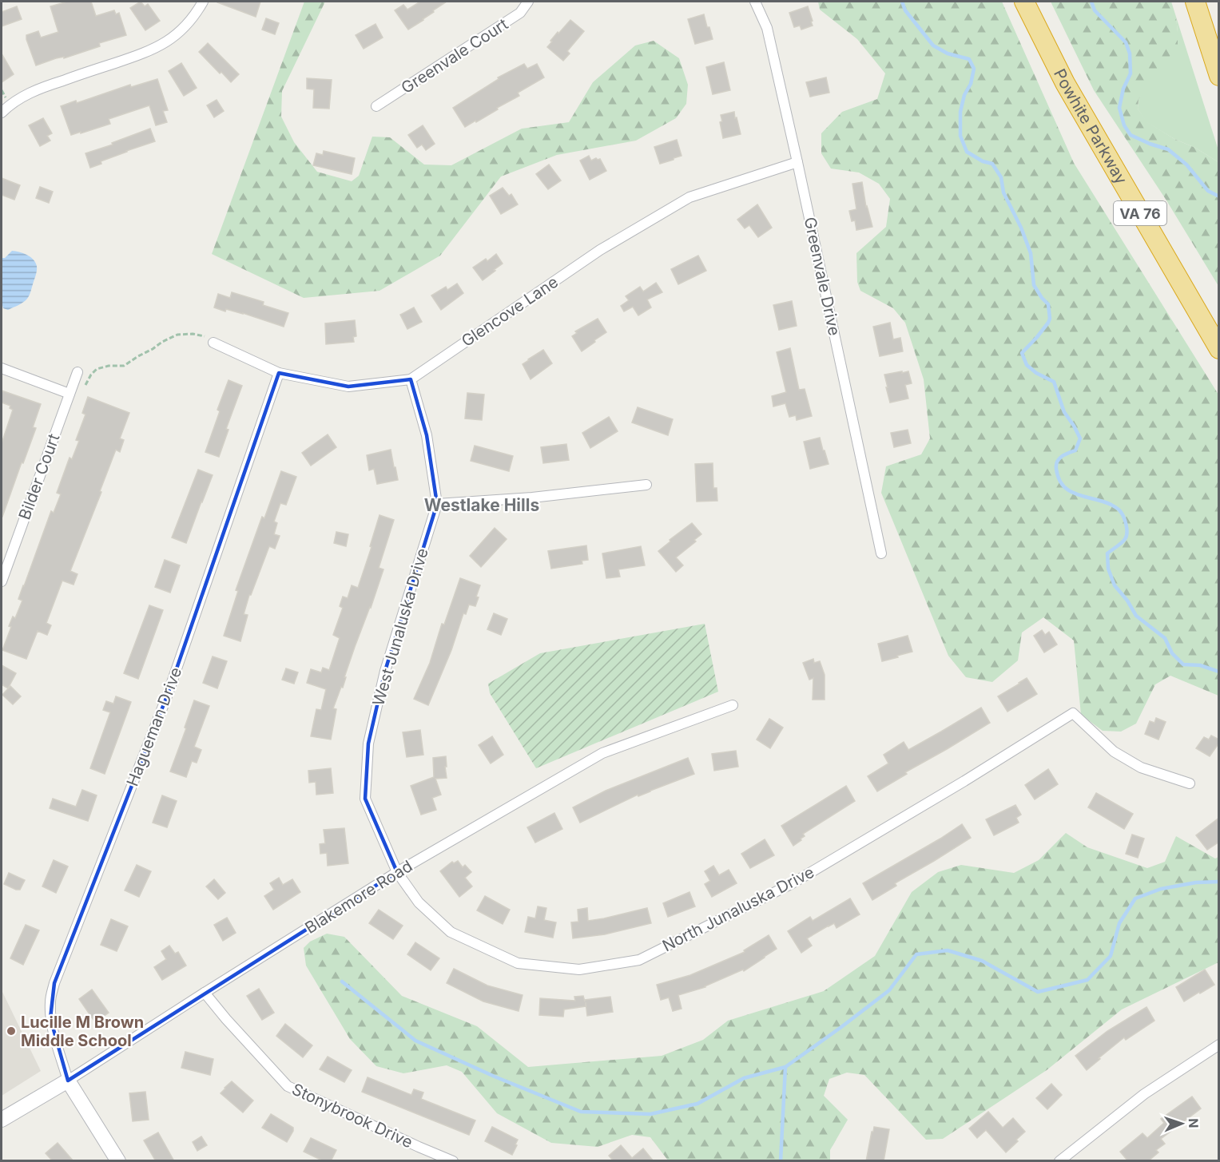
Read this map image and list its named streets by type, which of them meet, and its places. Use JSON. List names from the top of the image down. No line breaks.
{"streets":{"highway":["Powhite Parkway","VA 76"],"street":["Greenvale Court","Greenvale Drive","Glencove Lane","Bilder Court","West Junaluska Drive","Hagueman Drive","Blakemore Road","North Junaluska Drive","Stonybrook Drive"]},"crossings":[["Greenvale Drive","Glencove Lane"],["Glencove Lane","West Junaluska Drive"],["Glencove Lane","Hagueman Drive"],["West Junaluska Drive","Blakemore Road"],["West Junaluska Drive","North Junaluska Drive"],["Hagueman Drive","Blakemore Road"],["Blakemore Road","North Junaluska Drive"],["Blakemore Road","Stonybrook Drive"]],"districts":["Westlake Hills"],"places":["Lucille M Brown Middle School"],"north":"right"}
